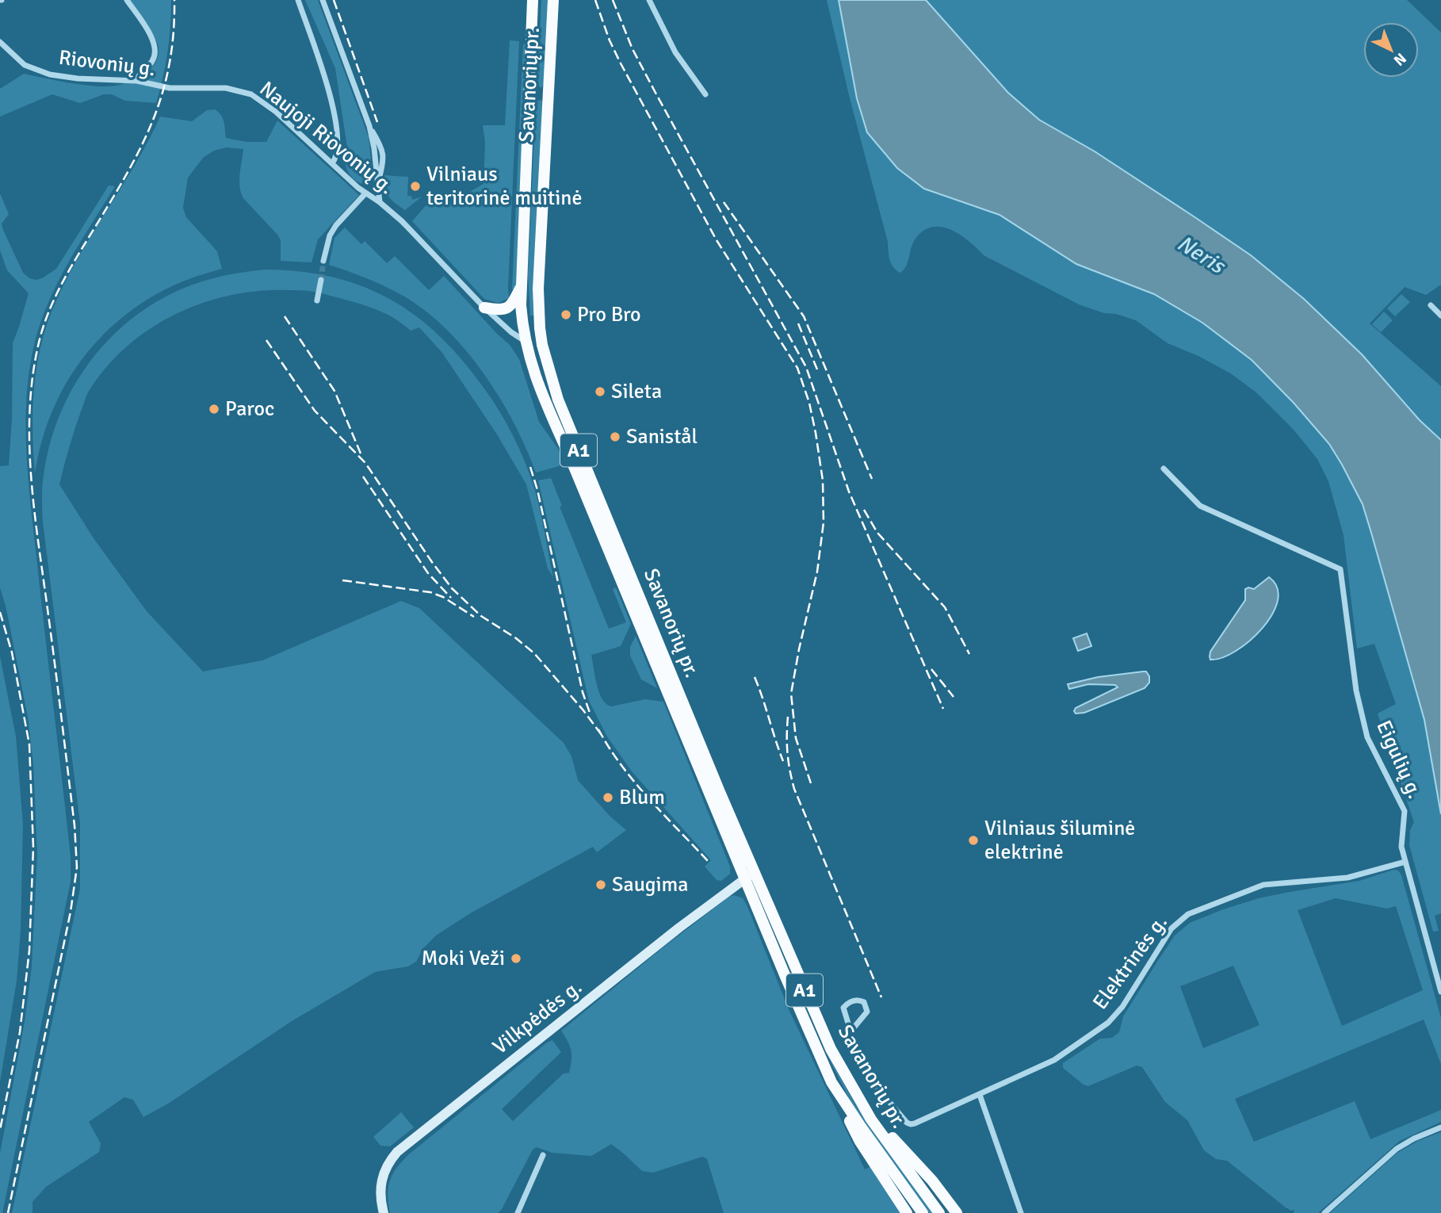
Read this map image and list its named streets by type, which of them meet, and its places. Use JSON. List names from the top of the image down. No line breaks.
{"streets":{"highway":["Savanorių pr.","A1"],"main road":["Vilkpėdės g."],"street":["Riovonių g.","Naujoji Riovonių g.","Eigulių g.","Elektrinės g."]},"crossings":[["Riovonių g.","Naujoji Riovonių g."],["Savanorių pr.","Naujoji Riovonių g."],["Savanorių pr.","Vilkpėdės g."],["Eigulių g.","Elektrinės g."]],"water":["Neris"],"places":["Vilniaus teritorinė muitinė","Pro Bro","Sileta","Paroc","Sanistål","Blum","Vilniaus šiluminė elektrinė","Saugima","Moki Veži"],"north":"bottom right"}
